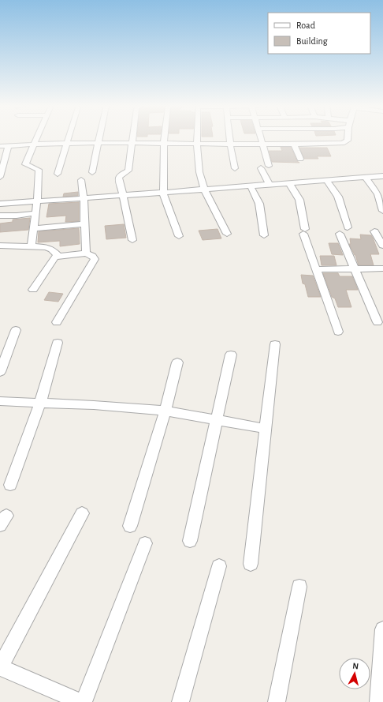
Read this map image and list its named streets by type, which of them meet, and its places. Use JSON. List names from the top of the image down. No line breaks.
{"legend":["Road","Building"],"north":"top"}
